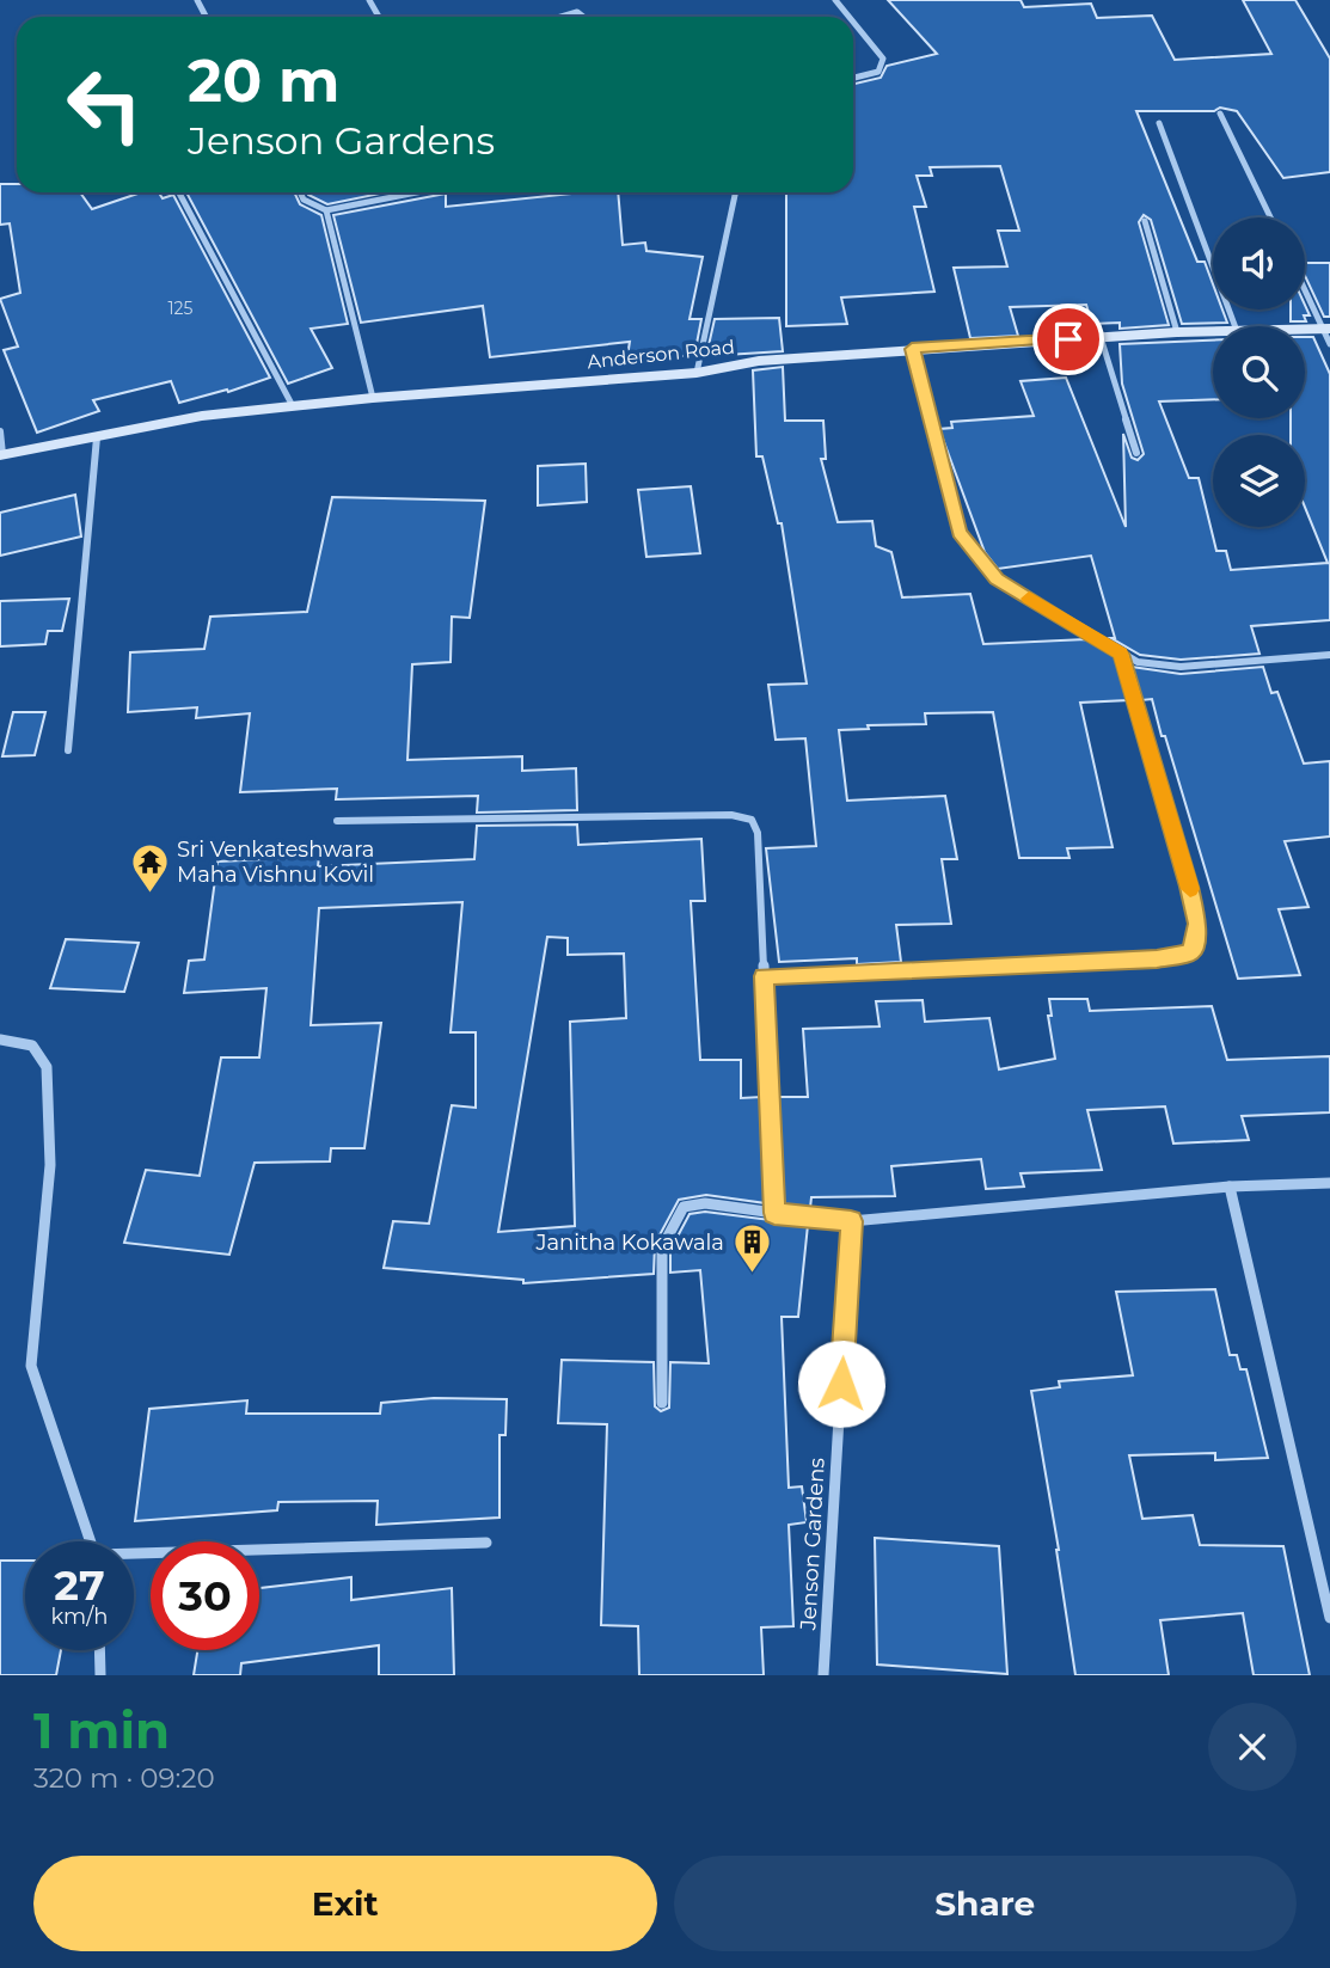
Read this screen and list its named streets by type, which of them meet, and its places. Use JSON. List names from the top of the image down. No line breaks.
{"streets":{"main road":["Anderson Road"],"street":["Jenson Gardens"]},"places":{"temple":["Sri Venkateshwara Maha Vishnu Kovil"],"building":["Janitha Kokawala"]},"house_numbers":["125"],"page":{"turn":["20 m","Jenson Gardens"],"speed":"27 km/h","limit":"30","heading":["1 min","320 m · 09:20"],"buttons":["Exit","Share"]}}
